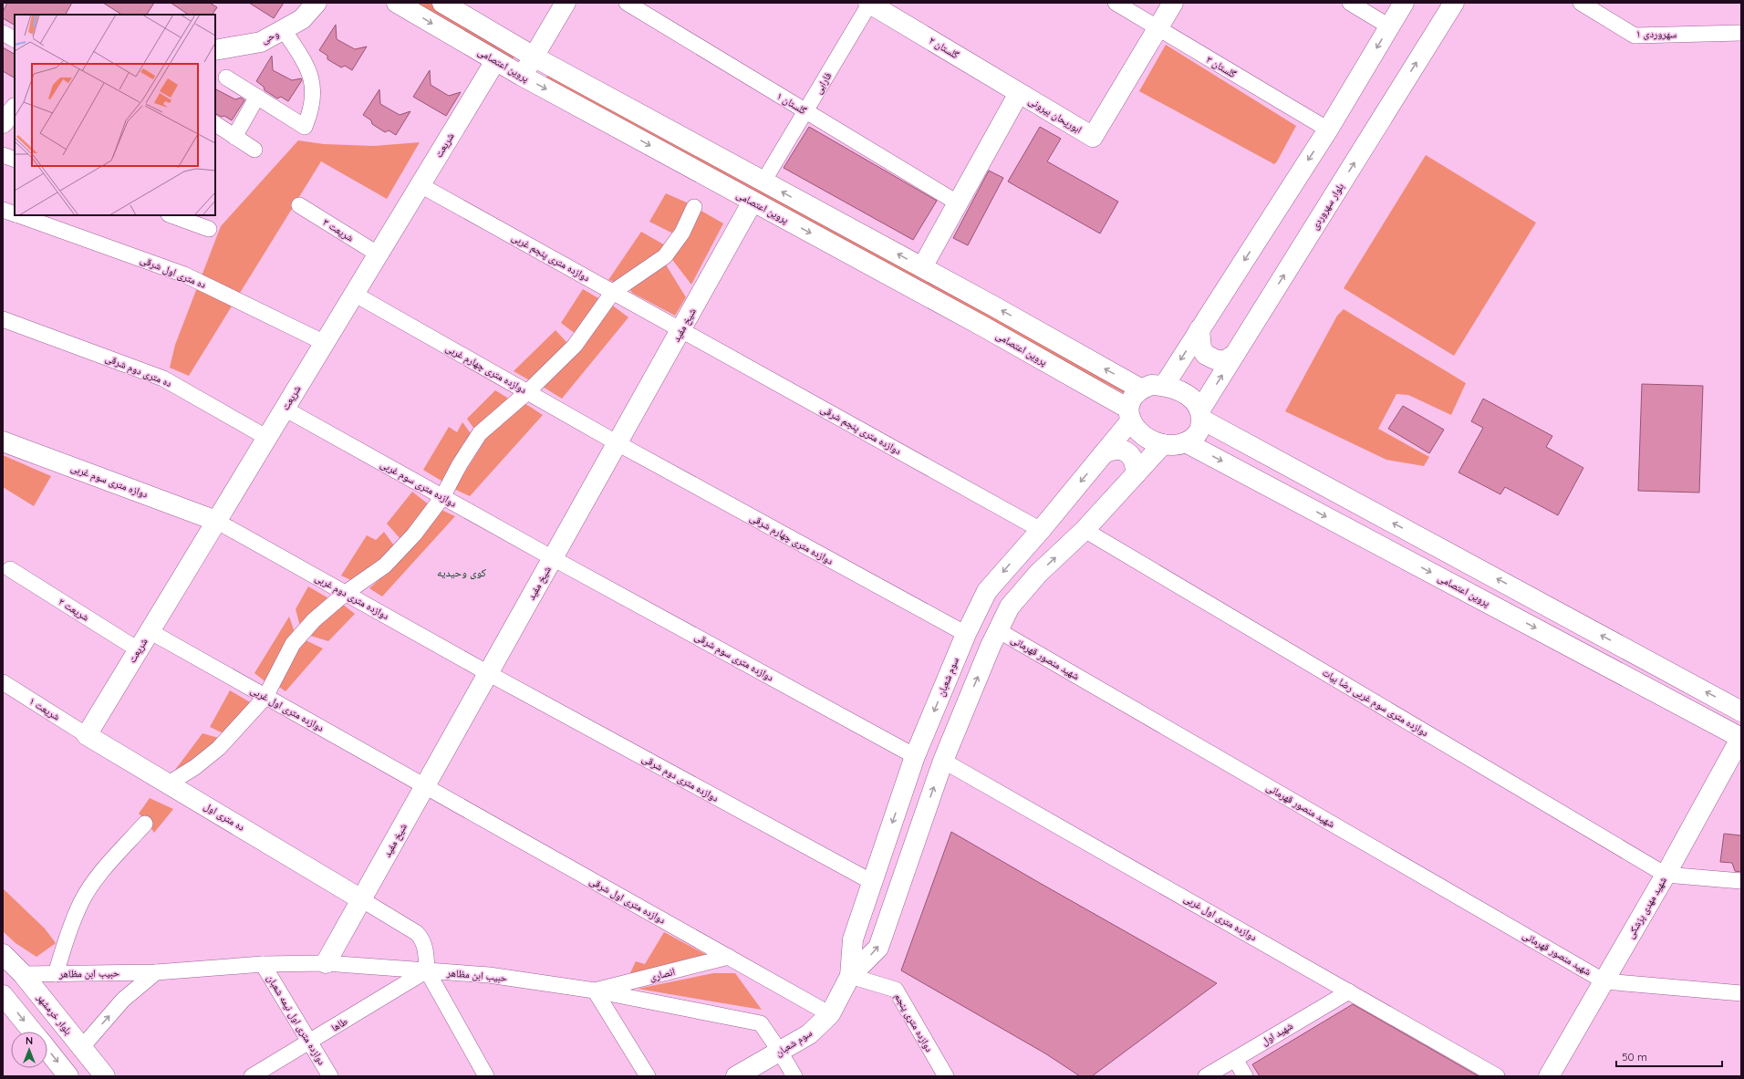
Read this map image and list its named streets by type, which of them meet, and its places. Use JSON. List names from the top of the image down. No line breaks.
{"streets":{"main road":["وحی","گلستان ۲","پروین اعتصامی","ابوریحان بیرونی","شریعت","بلوار سهروردی","شیخ مفید","دوازه متری سوم غربی","سوم شعبان","ده متری اول","شهید مهدی پزشکی","بلوار خرمشهر"],"street":["سهروردی ۱","گلستان ۳","فارابی","گلستان ۱","شریعت ۳","دوازده متری پنجم غربی","ده متری اول شرقی","دوازده متری چهارم غربی","ده متری دوم شرقی","دوازده متری پنجم شرقی","دوازده متری سوم غربی","دوازده متری چهارم شرقی","دوازده متری دوم غربی","شریعت ۲","دوازده متری سوم شرقی","شهید منصور قهرمانی","دوازده متری سوم غربی رضا بیات","شریعت ۱","دوازده متری اول غربی","دوازده متری دوم شرقی","دوازده متری اول شرقی","حبیب ابن مظاهر","انصاری","دوازده متری اول نیمه شعبان","دوازده متری پنجم","طاها","شهید اول"]},"crossings":[["گلستان ۲","فارابی"],["گلستان ۲","ابوریحان بیرونی"],["پروین اعتصامی","شریعت"],["پروین اعتصامی","بلوار سهروردی"],["پروین اعتصامی","شیخ مفید"],["پروین اعتصامی","سوم شعبان"],["پروین اعتصامی","شهید مهدی پزشکی"],["گلستان ۳","ابوریحان بیرونی"],["فارابی","گلستان ۱"],["گلستان ۱","ابوریحان بیرونی"],["شریعت","شریعت ۳"],["شریعت","دوازده متری پنجم غربی"],["شریعت","ده متری اول شرقی"],["شریعت","دوازده متری چهارم غربی"],["شریعت","ده متری دوم شرقی"],["شریعت","دوازه متری سوم غربی"],["شریعت","دوازده متری سوم غربی"],["شریعت","دوازده متری دوم غربی"],["شریعت","شریعت ۲"],["شریعت","شریعت ۱"],["شریعت","دوازده متری اول غربی"],["شریعت","ده متری اول"],["بلوار سهروردی","سوم شعبان"],["دوازده متری پنجم غربی","شیخ مفید"],["دوازده متری پنجم غربی","دوازده متری پنجم شرقی"],["شیخ مفید","دوازده متری چهارم غربی"],["شیخ مفید","دوازده متری پنجم شرقی"],["شیخ مفید","دوازده متری سوم غربی"],["شیخ مفید","دوازده متری چهارم شرقی"],["شیخ مفید","دوازده متری دوم غربی"],["شیخ مفید","دوازده متری سوم شرقی"],["شیخ مفید","دوازده متری اول غربی"],["شیخ مفید","دوازده متری دوم شرقی"],["شیخ مفید","ده متری اول"],["شیخ مفید","دوازده متری اول شرقی"],["شیخ مفید","حبیب ابن مظاهر"],["دوازده متری چهارم غربی","دوازده متری چهارم شرقی"],["دوازده متری پنجم شرقی","سوم شعبان"],["دوازه متری سوم غربی","دوازده متری دوم غربی"],["دوازده متری سوم غربی","دوازده متری سوم شرقی"],["دوازده متری چهارم شرقی","سوم شعبان"],["دوازده متری دوم غربی","دوازده متری دوم شرقی"],["دوازده متری سوم شرقی","سوم شعبان"],["شهید منصور قهرمانی","سوم شعبان"],["شهید منصور قهرمانی","شهید مهدی پزشکی"],["سوم شعبان","دوازده متری سوم غربی رضا بیات"],["سوم شعبان","دوازده متری اول غربی"],["سوم شعبان","دوازده متری دوم شرقی"],["سوم شعبان","دوازده متری اول شرقی"],["سوم شعبان","حبیب ابن مظاهر"],["سوم شعبان","دوازده متری پنجم"],["دوازده متری سوم غربی رضا بیات","شهید مهدی پزشکی"],["شریعت ۱","ده متری اول"],["دوازده متری اول غربی","دوازده متری اول شرقی"],["دوازده متری اول غربی","شهید اول"],["دوازده متری اول شرقی","انصاری"],["حبیب ابن مظاهر","انصاری"],["حبیب ابن مظاهر","بلوار خرمشهر"],["حبیب ابن مظاهر","دوازده متری اول نیمه شعبان"],["حبیب ابن مظاهر","طاها"],["دوازده متری اول نیمه شعبان","طاها"]],"districts":["کوی وحیدیه"],"scale_bar":"50 m","north":"top"}
